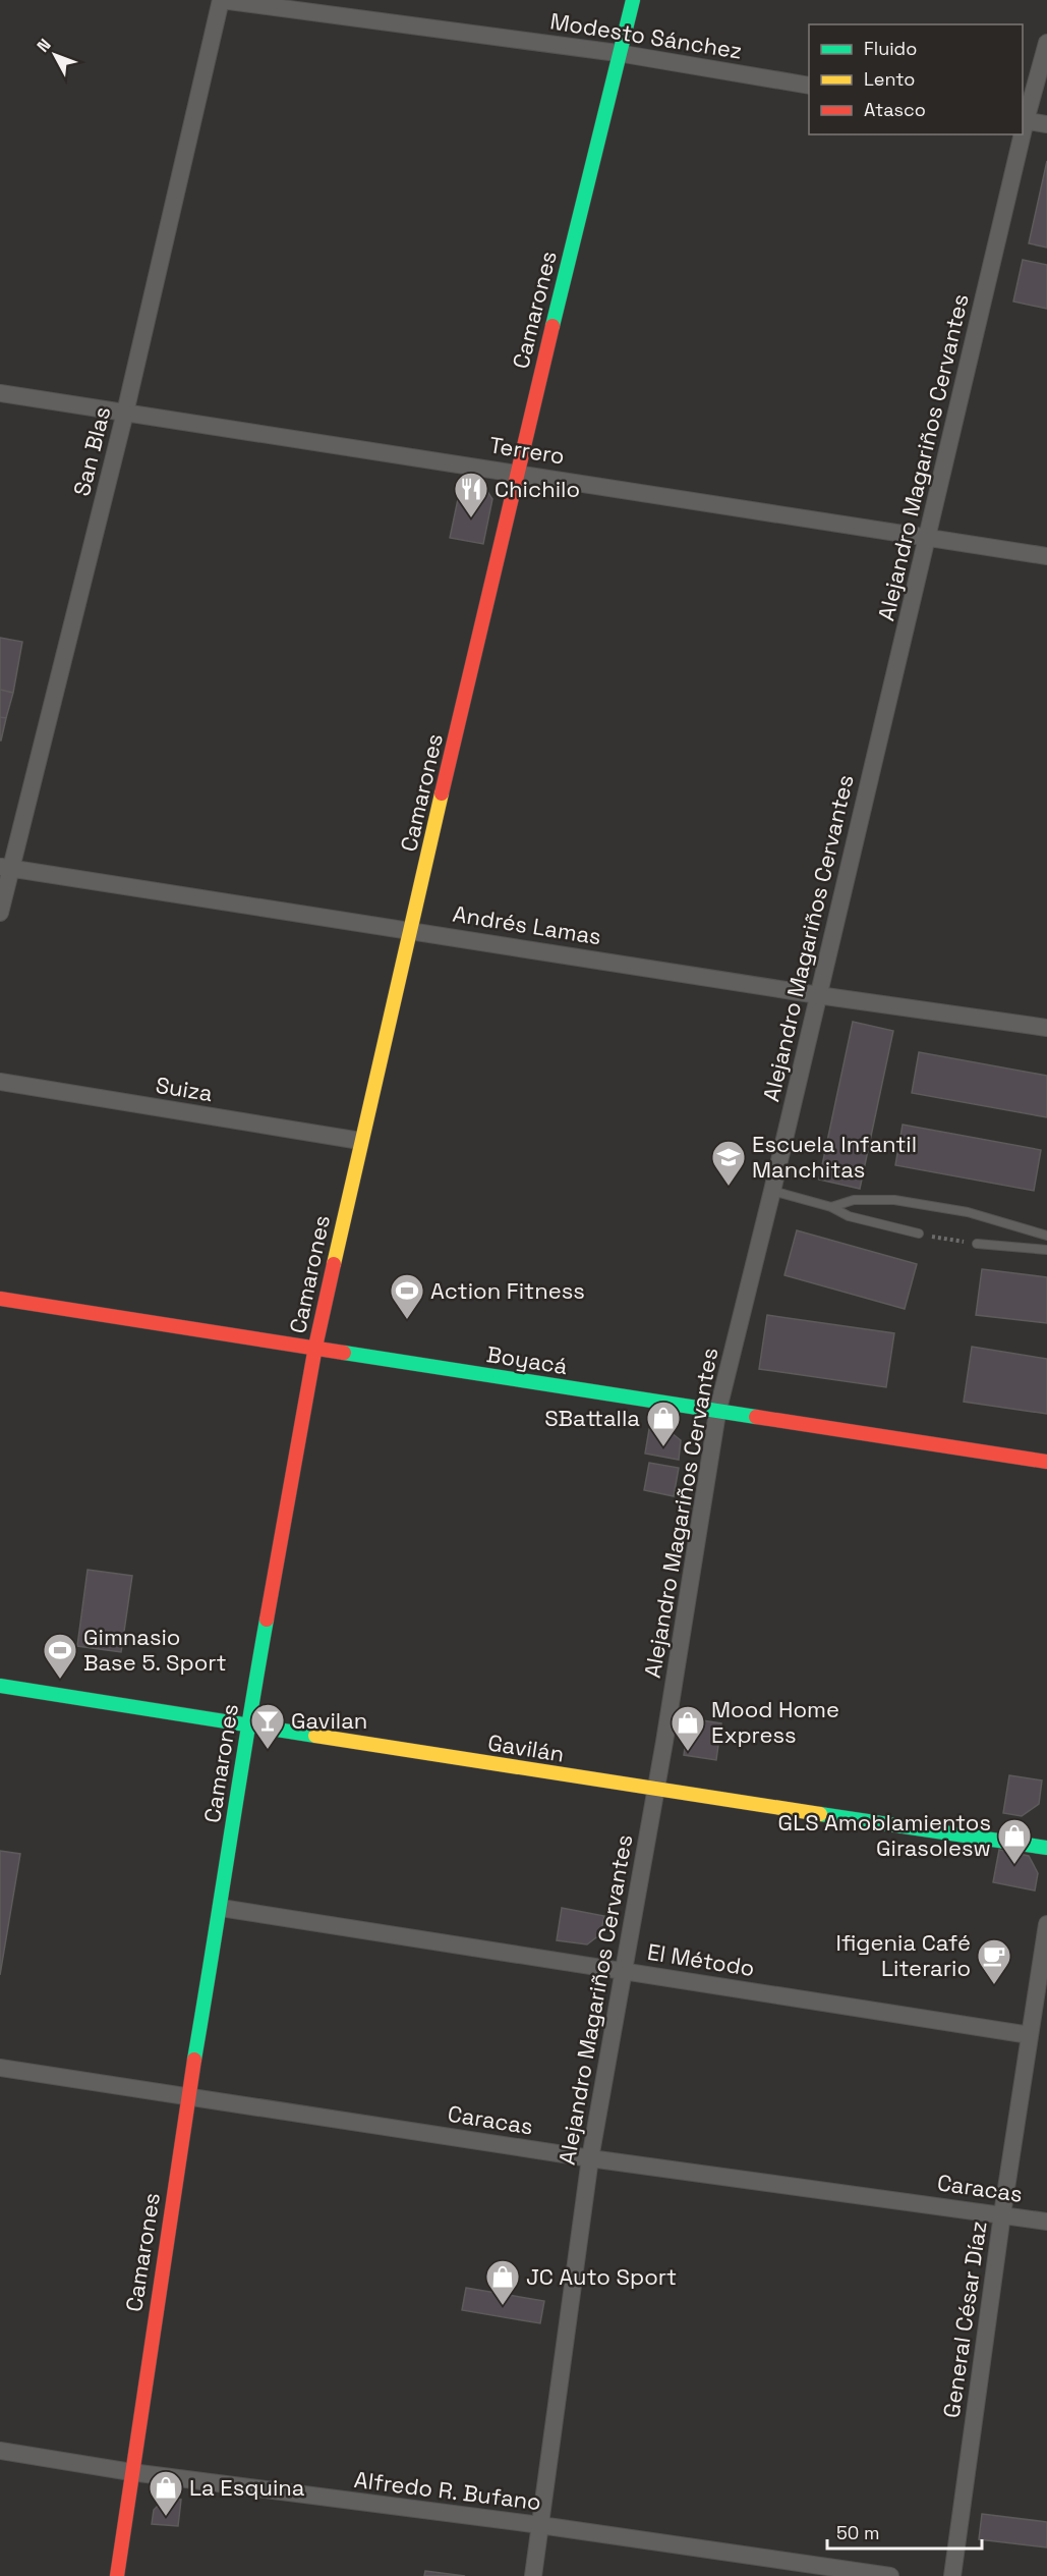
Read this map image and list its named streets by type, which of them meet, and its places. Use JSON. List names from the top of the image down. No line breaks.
{"streets":{"street":["Modesto Sánchez","Camarones","Terrero","San Blas","Alejandro Magariños Cervantes","Andrés Lamas","Suiza","Boyacá","Gavilán","El Método","Caracas","General César Díaz","Alfredo R. Bufano"]},"crossings":[["Modesto Sánchez","Camarones"],["Modesto Sánchez","San Blas"],["Camarones","Terrero"],["Camarones","Andrés Lamas"],["Camarones","Suiza"],["Camarones","Boyacá"],["Camarones","Gavilán"],["Camarones","El Método"],["Camarones","Caracas"],["Camarones","Alfredo R. Bufano"],["Terrero","San Blas"],["Terrero","Alejandro Magariños Cervantes"],["San Blas","Andrés Lamas"],["Alejandro Magariños Cervantes","Andrés Lamas"],["Alejandro Magariños Cervantes","Boyacá"],["Alejandro Magariños Cervantes","Gavilán"],["Alejandro Magariños Cervantes","El Método"],["Alejandro Magariños Cervantes","Caracas"],["Alejandro Magariños Cervantes","Alfredo R. Bufano"],["El Método","General César Díaz"],["Caracas","General César Díaz"]],"places":{"restaurant":["Chichilo"],"school or university":["Escuela Infantil Manchitas"],"sports":["Action Fitness","Gimnasio Base 5. Sport"],"shop":["SBattalla","Mood Home Express","GLS Amoblamientos Girasolesw","JC Auto Sport","La Esquina"],"bar":["Gavilan"],"cafe":["Ifigenia Café Literario"]},"legend":["Fluido","Lento","Atasco"],"scale_bar":"50 m","north":"top left"}
